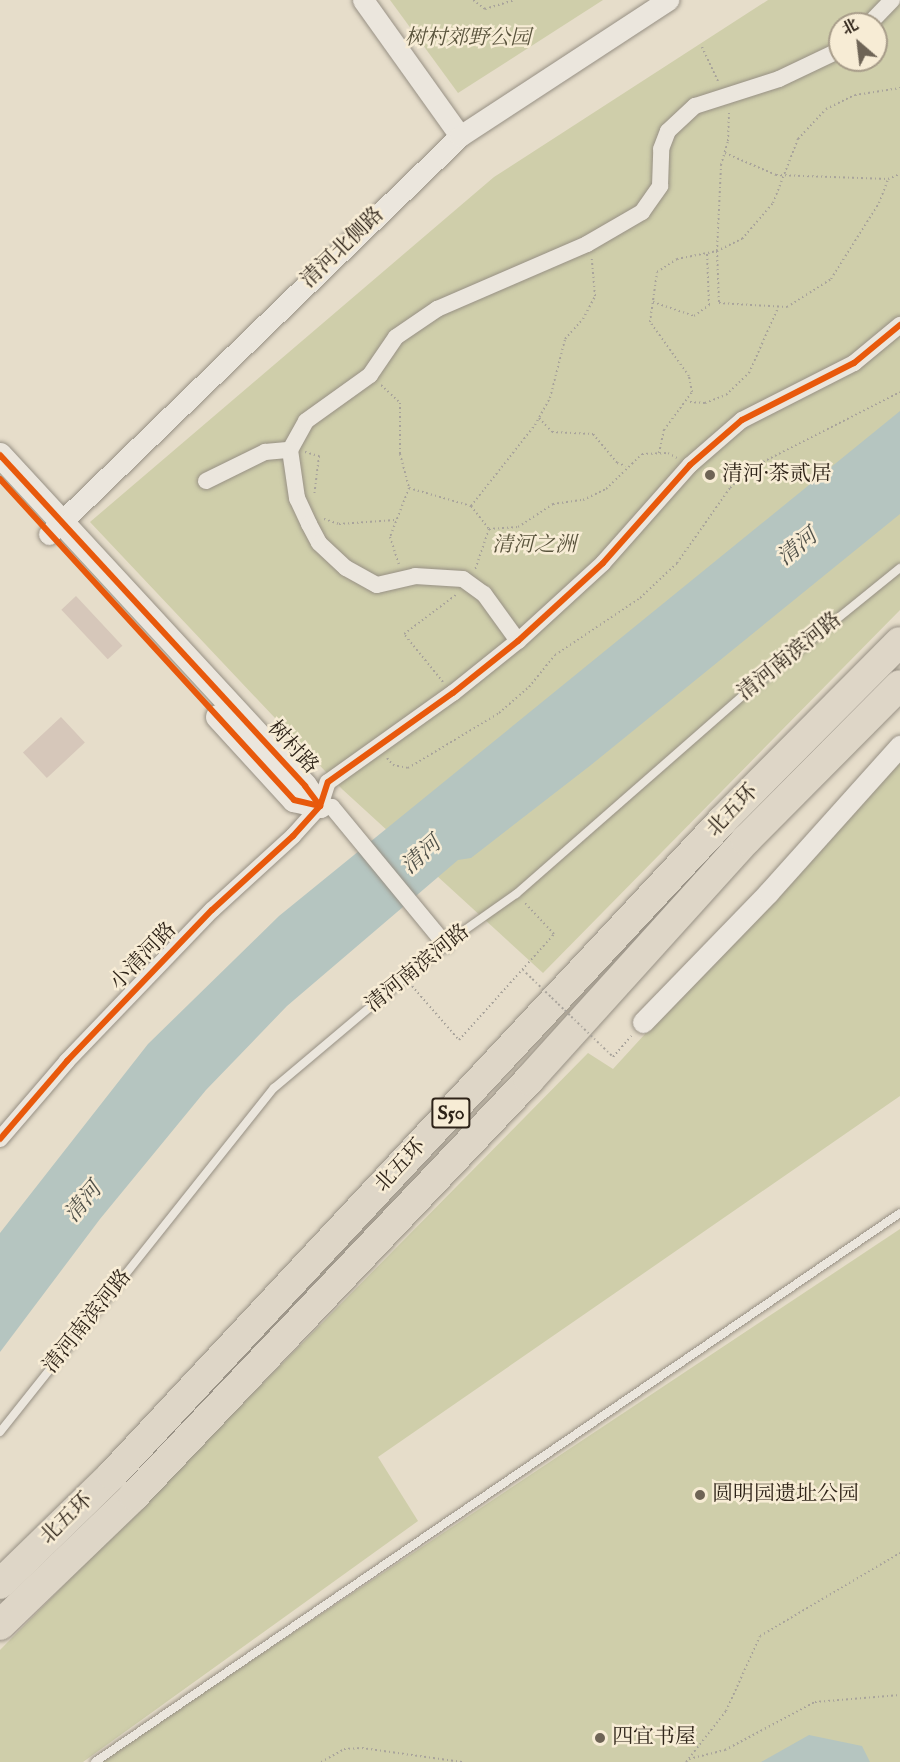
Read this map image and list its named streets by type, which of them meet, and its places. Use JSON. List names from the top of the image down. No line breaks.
{"streets":{"highway":["北五环","S50"],"main road":["树村路"],"street":["清河北侧路","小清河路"],"lane":["清河南滨河路"]},"crossings":[["清河北侧路","树村路"],["树村路","小清河路"]],"water":["清河"],"parks":["树村郊野公园","清河之洲"],"places":["清河·茶贰居","圆明园遗址公园","四宜书屋"],"north":"top left"}
